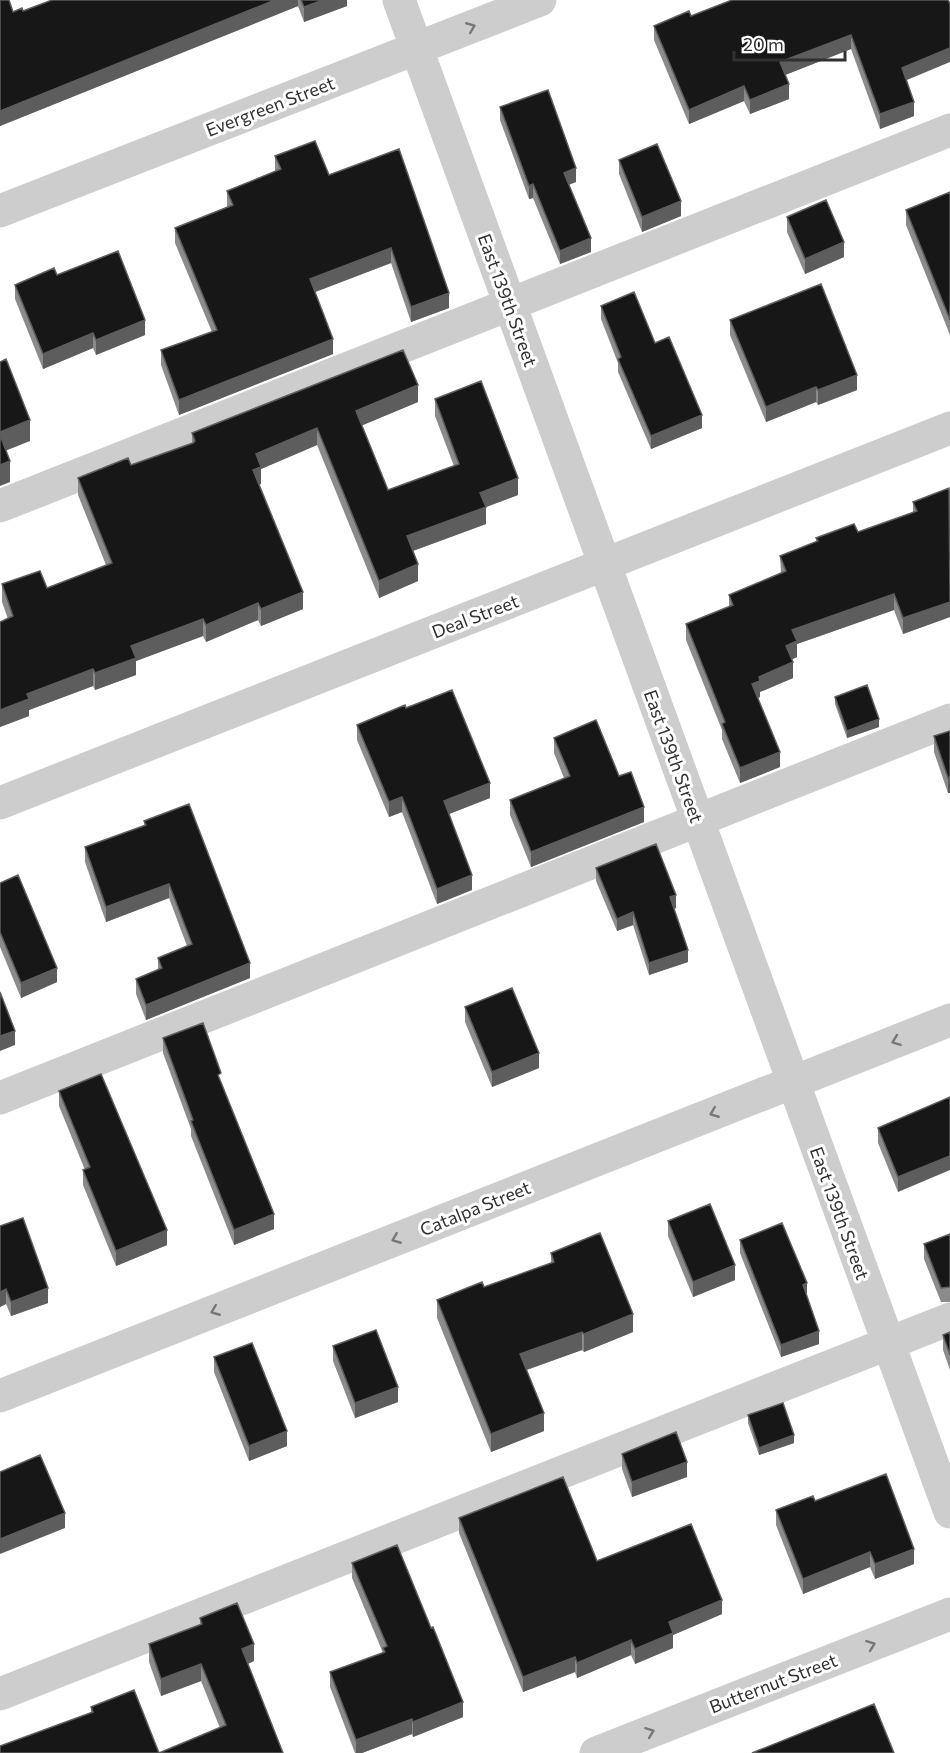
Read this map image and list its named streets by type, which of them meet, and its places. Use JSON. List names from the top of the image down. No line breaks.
{"streets":{"street":["Evergreen Street","East 139th Street","Deal Street","Catalpa Street","Butternut Street"]},"crossings":[["Evergreen Street","East 139th Street"],["East 139th Street","Deal Street"],["East 139th Street","Catalpa Street"]],"scale_bar":"20 m"}
